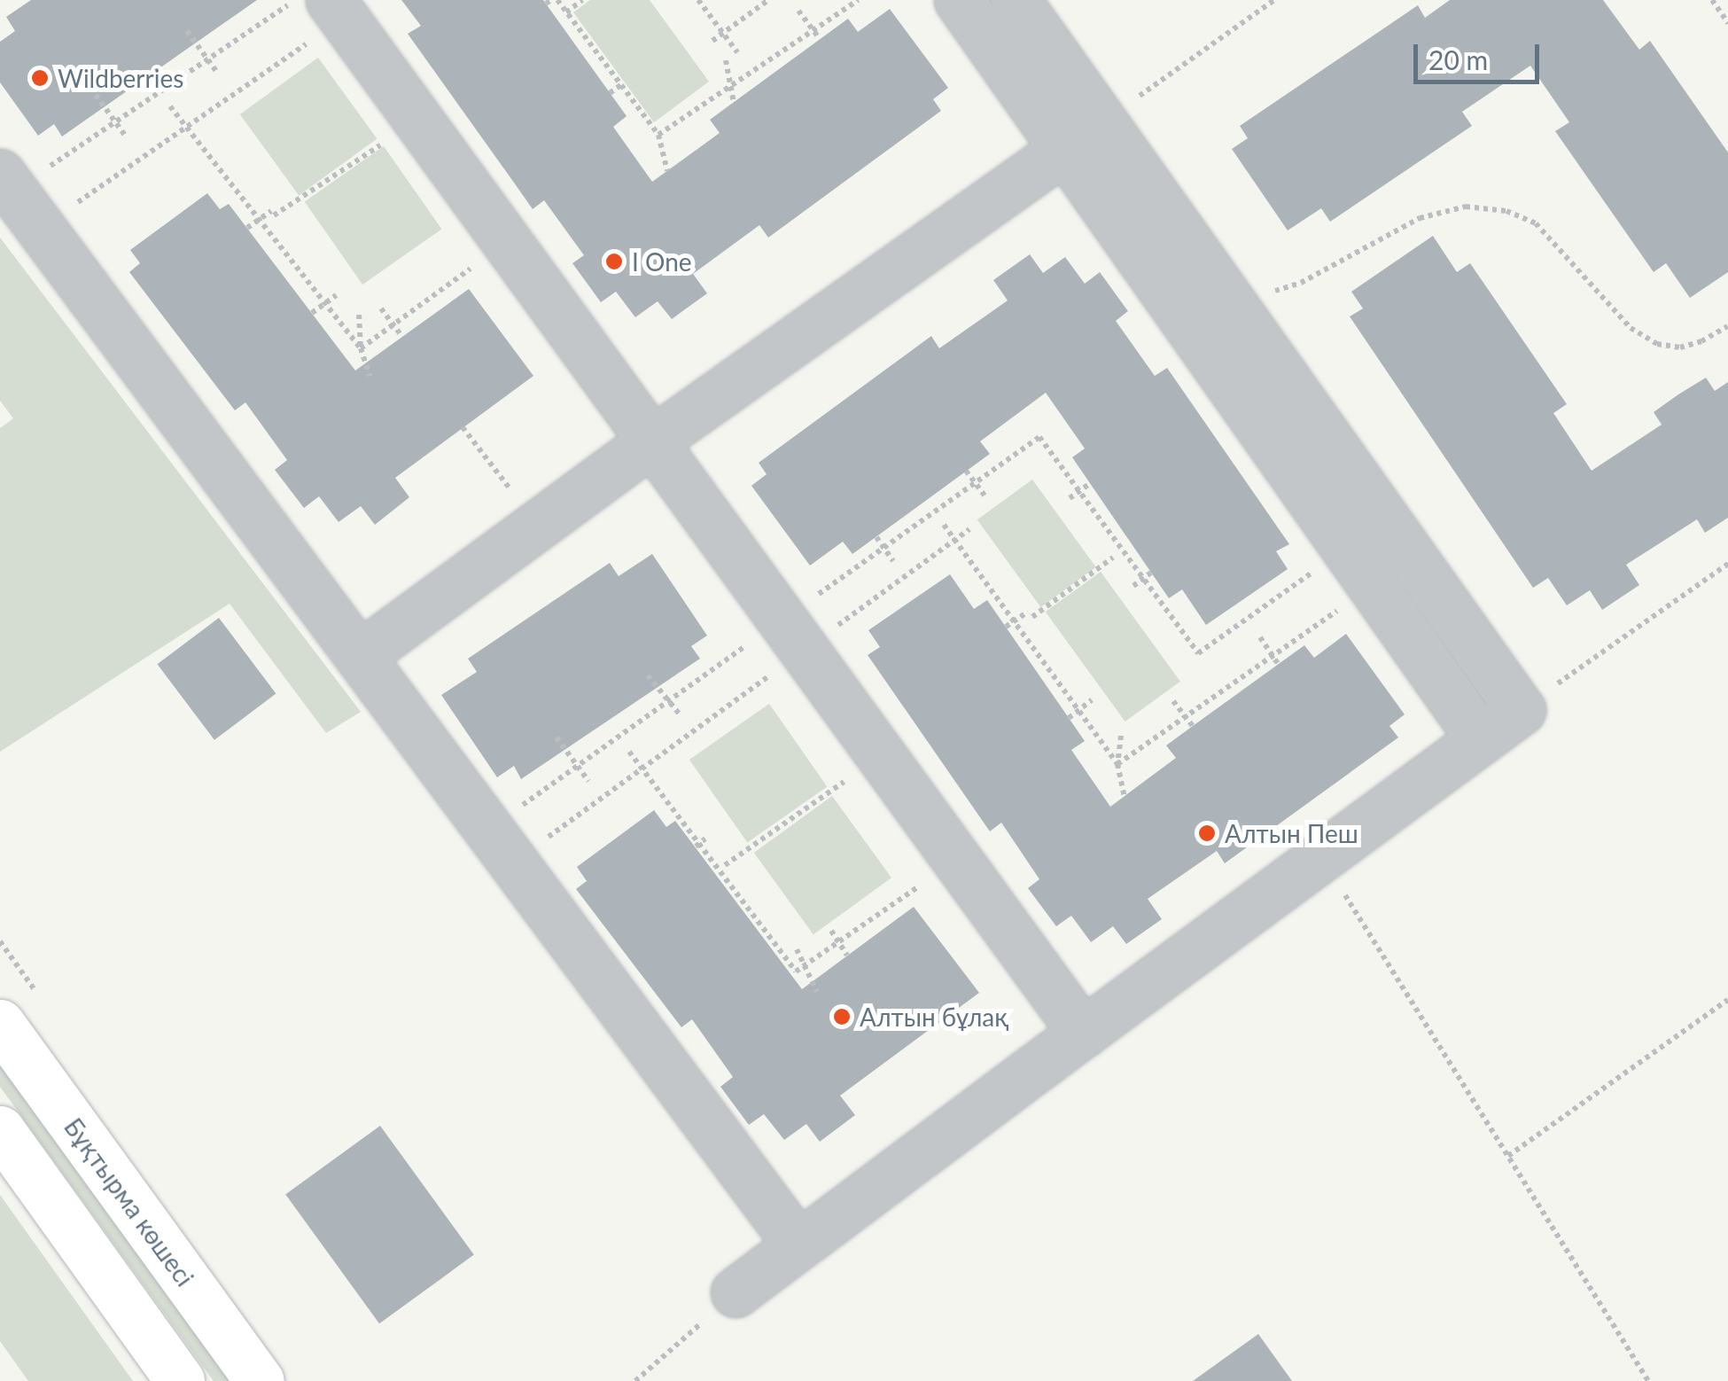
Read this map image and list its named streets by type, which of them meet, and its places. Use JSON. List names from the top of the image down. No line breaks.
{"streets":{"main road":["Бұқтырма көшесі"]},"places":["Wildberries","I One","Алтын Пеш","Алтын бұлақ"],"scale_bar":"20 m"}
